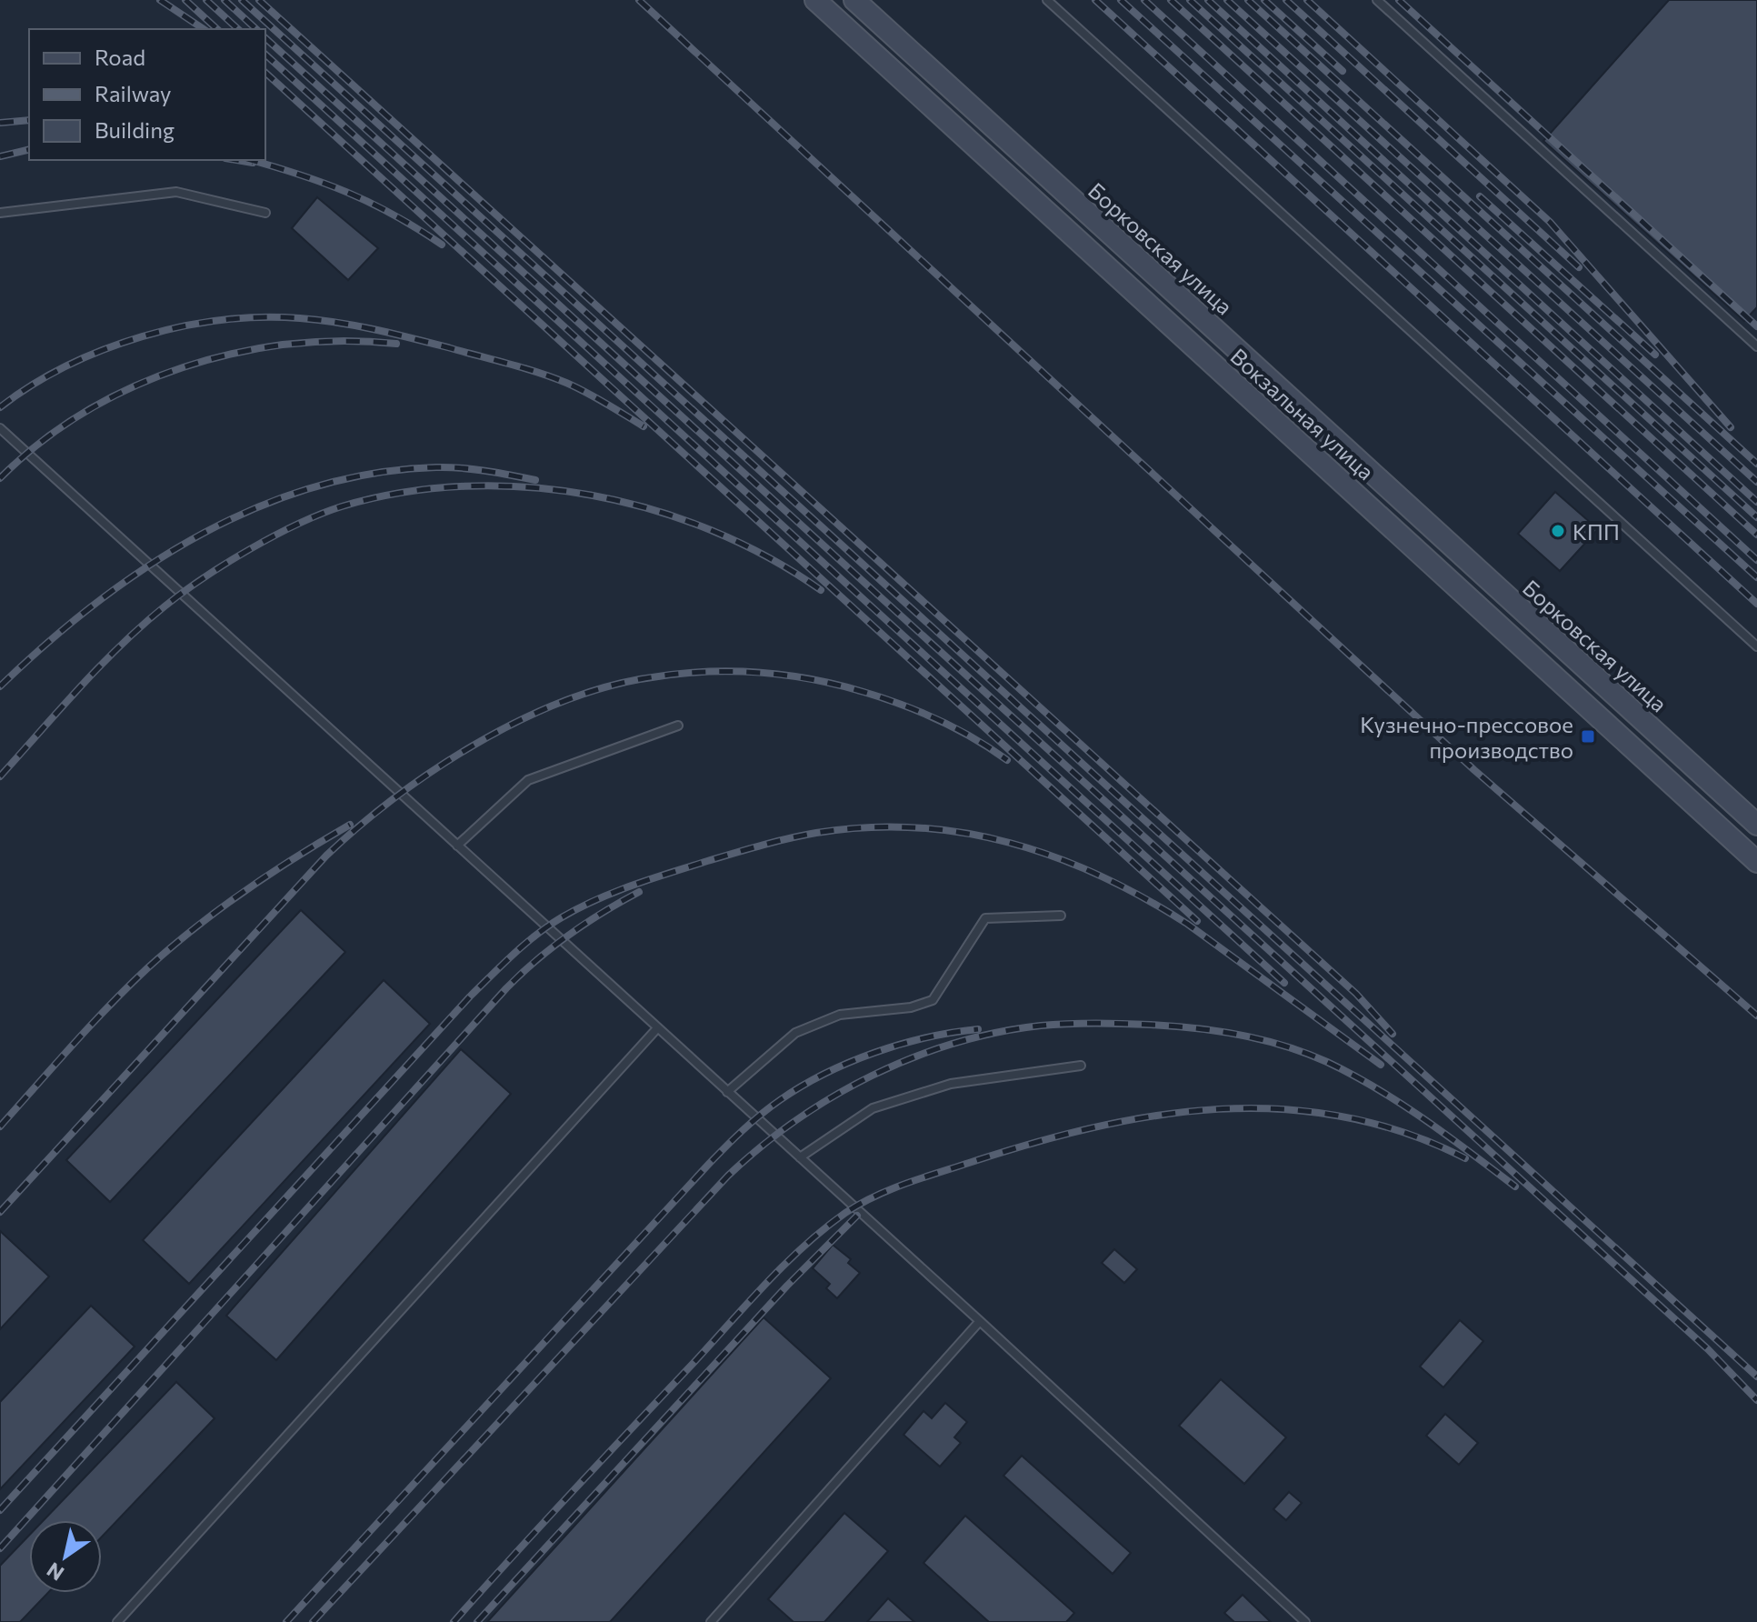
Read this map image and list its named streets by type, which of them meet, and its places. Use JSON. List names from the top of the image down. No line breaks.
{"streets":{"main road":["Борковская улица","Вокзальная улица"]},"places":{"other":["КПП"],"transit":["Кузнечно-прессовое производство"]},"legend":["Road","Railway","Building"],"north":"bottom left"}
